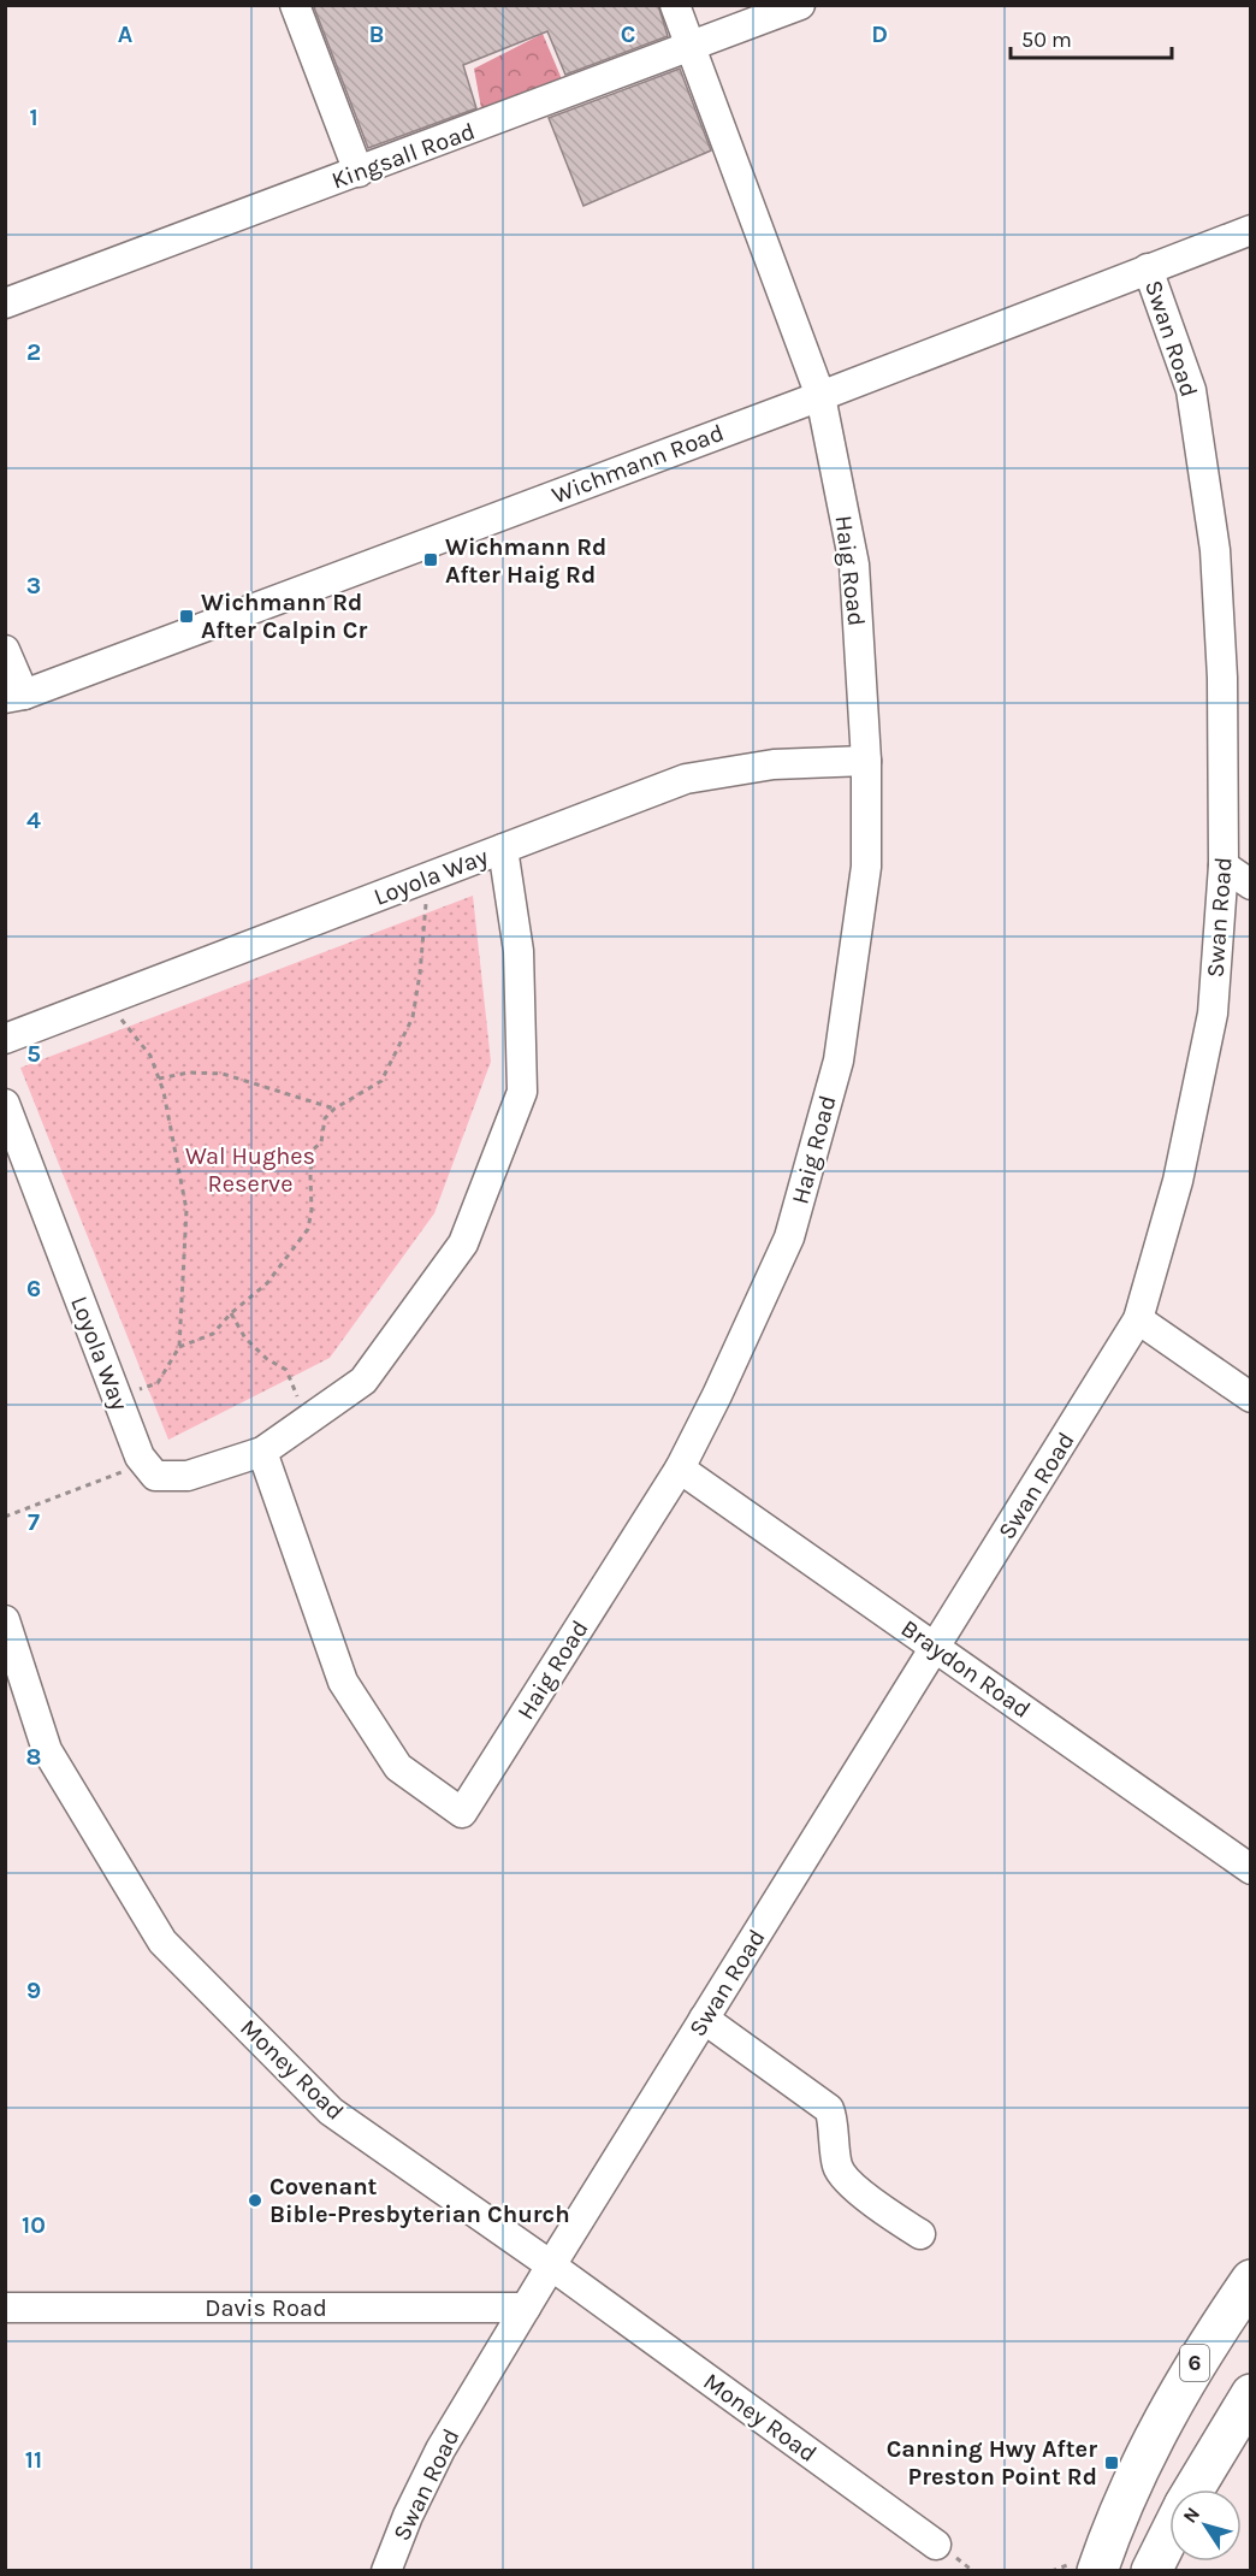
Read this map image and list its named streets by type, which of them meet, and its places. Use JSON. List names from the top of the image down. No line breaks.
{"streets":{"highway":["6"],"street":["Kingsall Road","Swan Road","Wichmann Road","Haig Road","Loyola Way","Braydon Road","Money Road","Davis Road"]},"crossings":[["Kingsall Road","Haig Road"],["Swan Road","Wichmann Road"],["Swan Road","Braydon Road"],["Swan Road","Money Road"],["Swan Road","Davis Road"],["Wichmann Road","Haig Road"],["Haig Road","Loyola Way"],["Haig Road","Braydon Road"]],"parks":["Wal Hughes Reserve"],"places":{"transit":["Wichmann Rd After Haig Rd","Wichmann Rd After Calpin Cr","Canning Hwy After Preston Point Rd"],"other":["Covenant Bible-Presbyterian Church"]},"scale_bar":"50 m","north":"top left","grid":{"columns":["A","B","C","D"],"rows":["1","2","3","4","5","6","7","8","9","10","11"]}}
